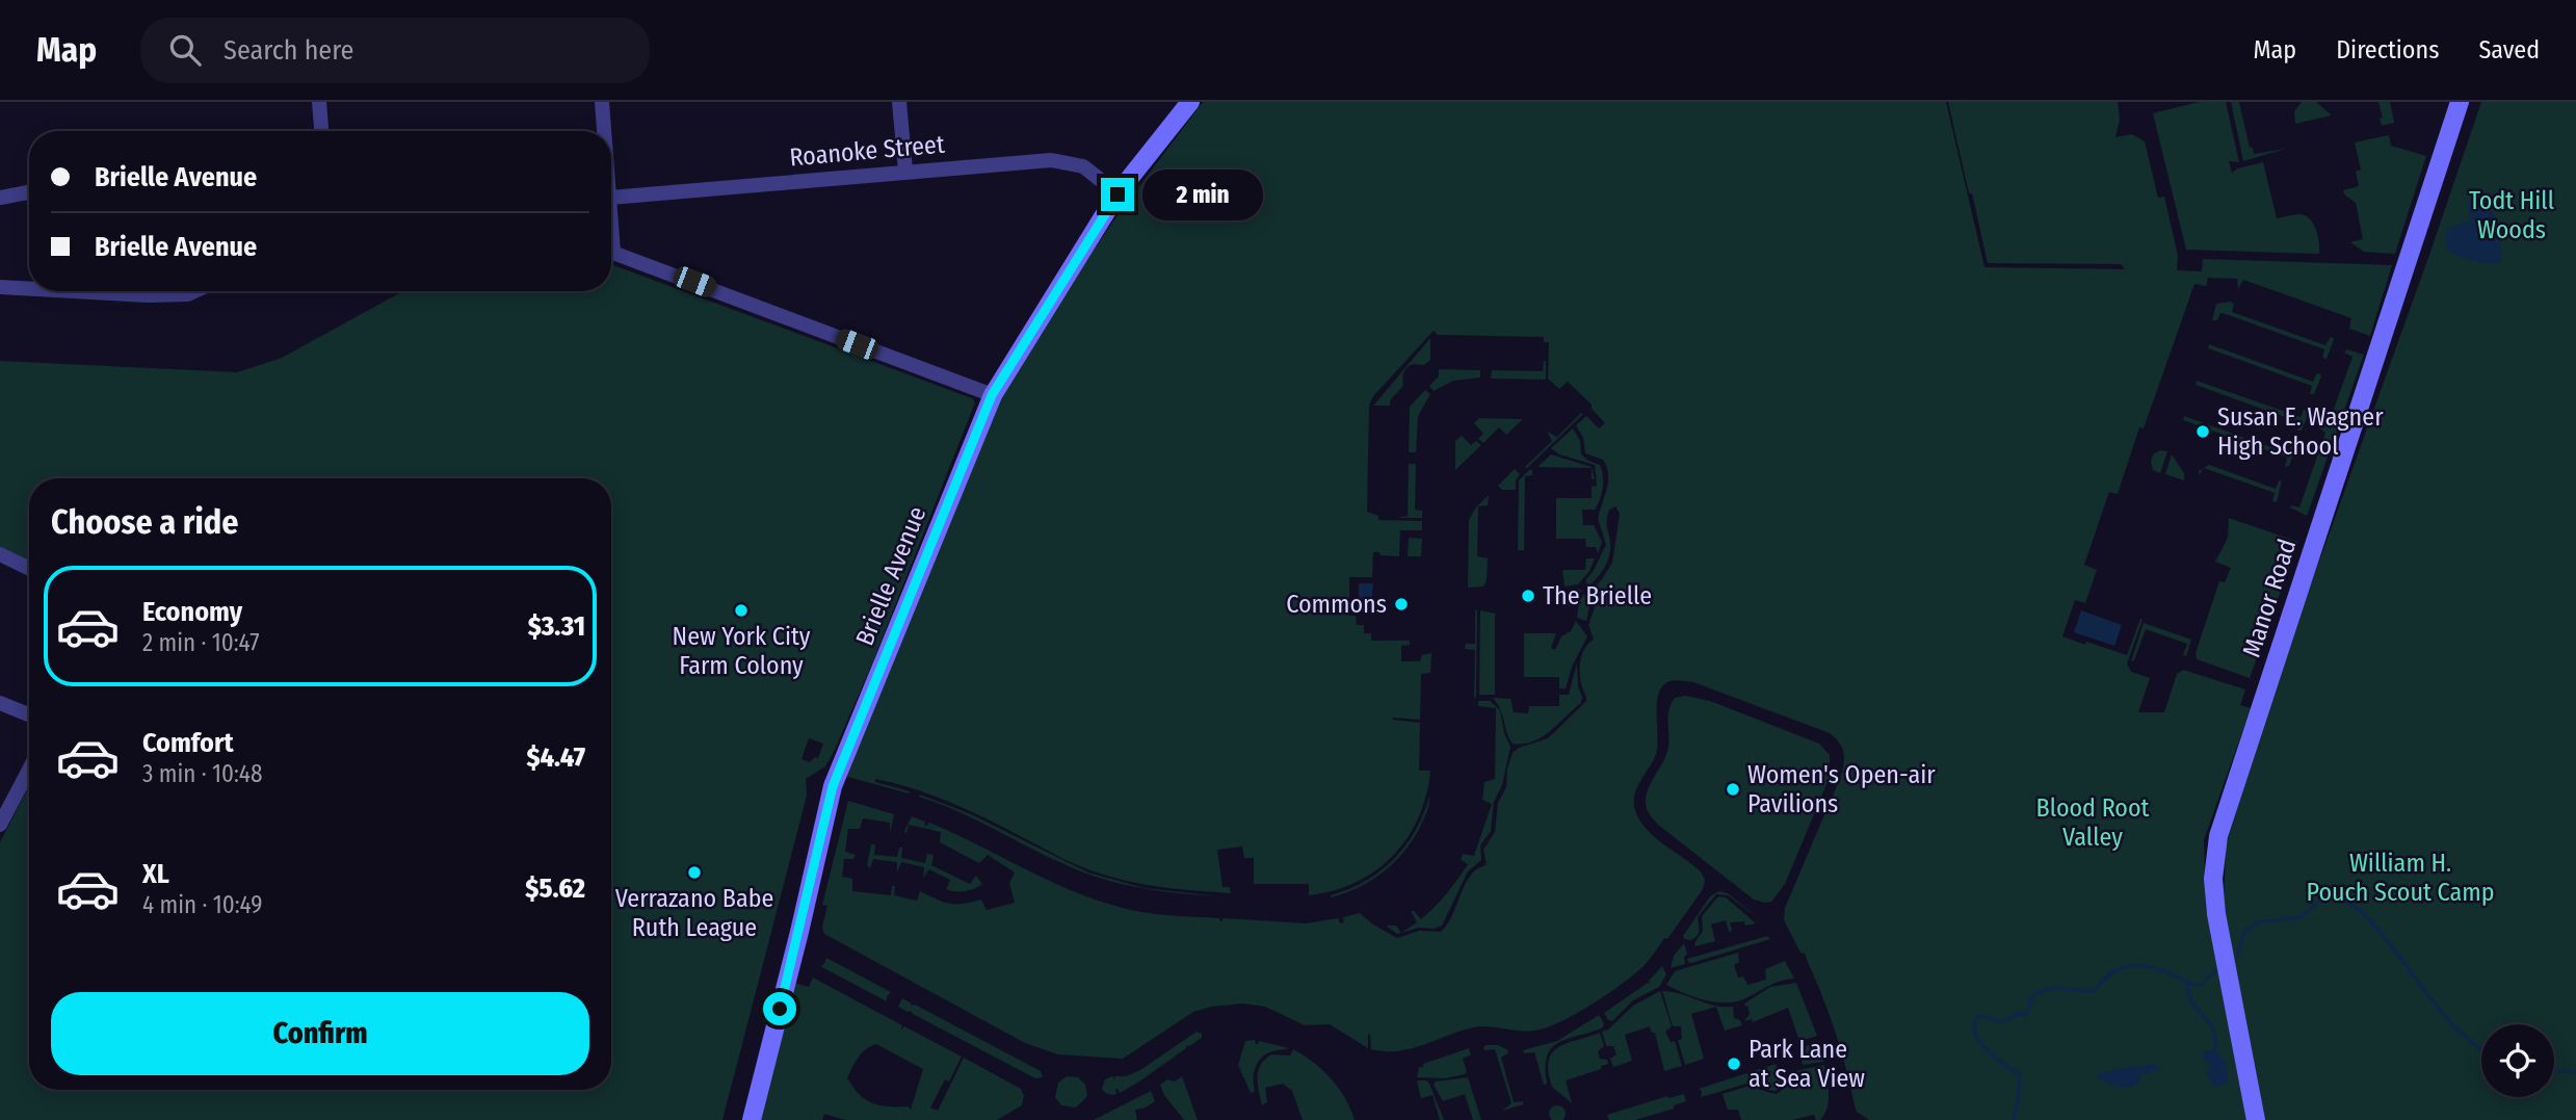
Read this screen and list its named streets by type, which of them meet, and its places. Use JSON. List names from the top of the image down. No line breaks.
{"streets":{"street":["Roanoke Street","Brielle Avenue","Manor Road"]},"crossings":[["Roanoke Street","Brielle Avenue"]],"parks":["Todt Hill Woods","Blood Root Valley","William H. Pouch Scout Camp"],"places":["Susan E. Wagner High School","The Brielle","Commons","New York City Farm Colony","Women's Open-air Pavilions","Verrazano Babe Ruth League","Park Lane at Sea View"],"page":{"header":"Map","search":"Search here","nav":["Map","Directions","Saved"],"banner":["Brielle Avenue","Brielle Avenue"],"bubble":"2 min","heading":"Choose a ride","list":[{"name":"Economy","note":"2 min · 10:47","value":"$3.31"},{"name":"Comfort","note":"3 min · 10:48","value":"$4.47"},{"name":"XL","note":"4 min · 10:49","value":"$5.62"}],"buttons":"Confirm"}}
